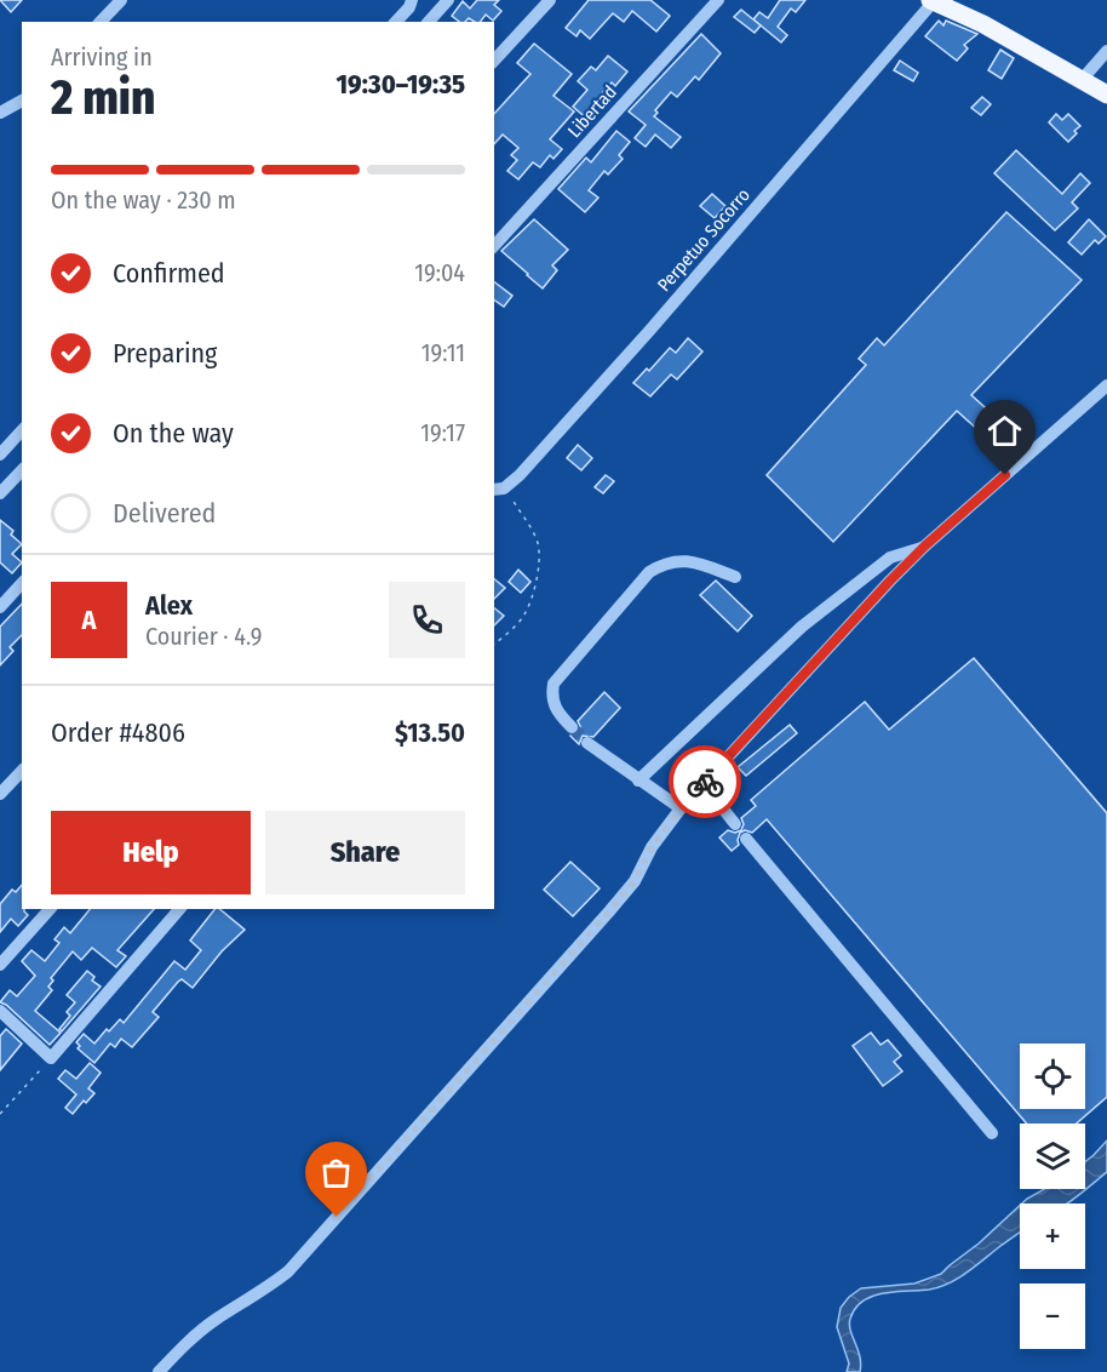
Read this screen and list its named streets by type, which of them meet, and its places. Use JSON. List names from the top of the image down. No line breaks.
{"streets":{"street":["Libertad","Perpetuo Socorro"]},"page":{"heading":["2 min","Arriving in","19:30–19:35"],"panel":["Alex","Courier · 4.9","Order #4806","$13.50"],"bar":"On the way · 230 m","list":[["Confirmed","19:04"],["Preparing","19:11"],["On the way","19:17"],"Delivered"],"round":"A","buttons":["Help","Share"],"map_buttons":["+","−"]}}
